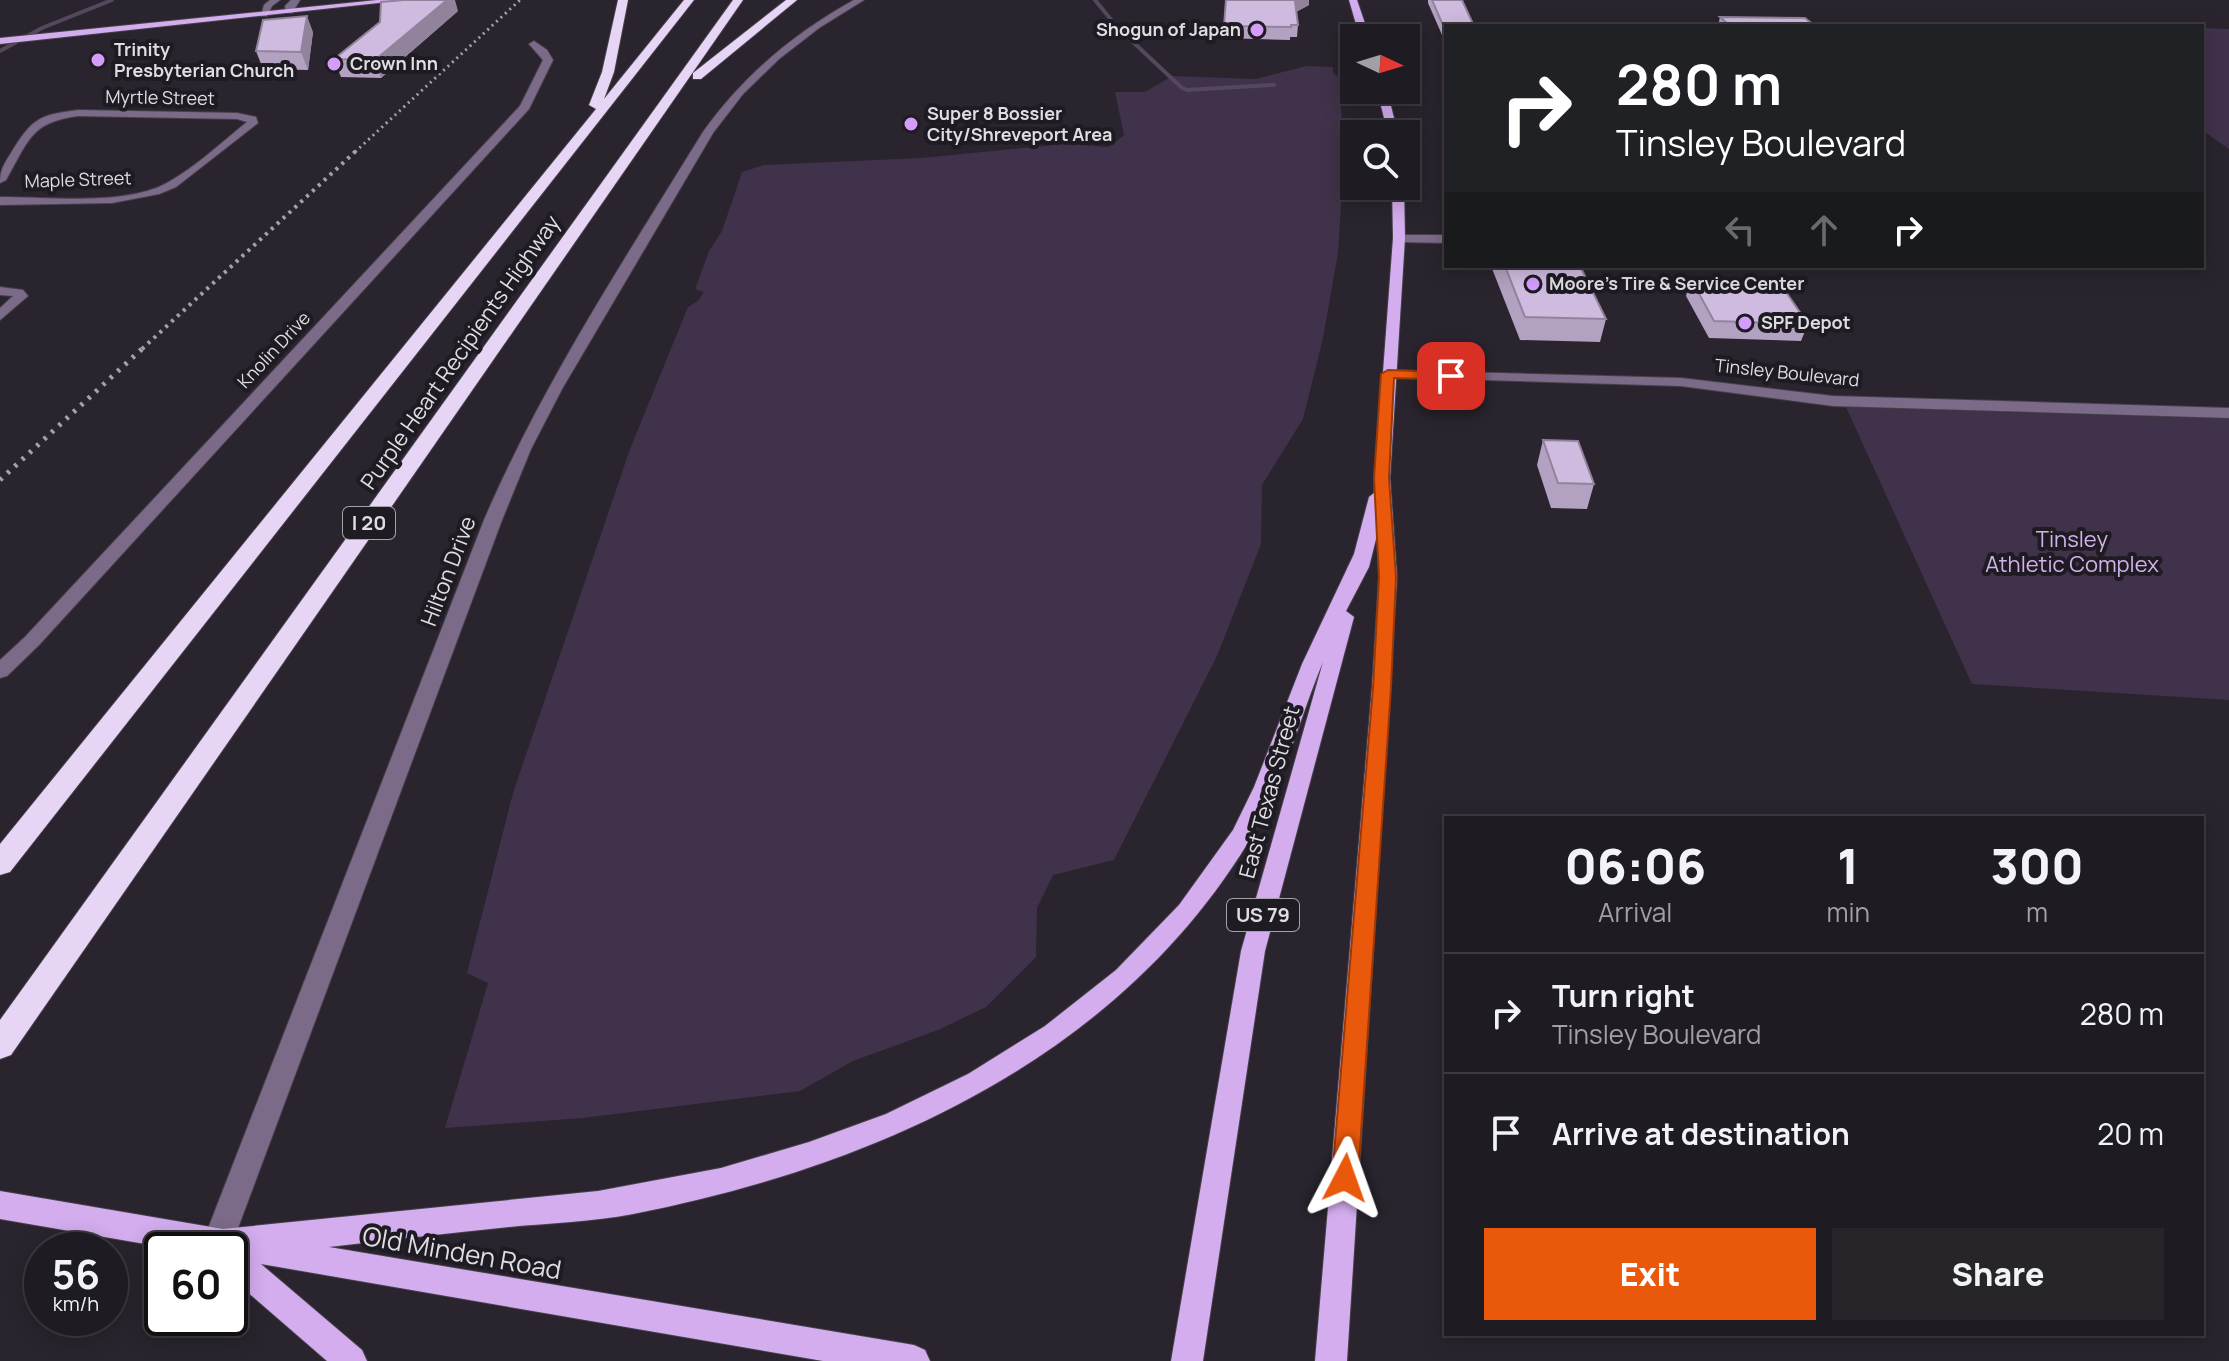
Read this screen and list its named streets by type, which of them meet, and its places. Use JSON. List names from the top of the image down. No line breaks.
{"streets":{"highway":["Purple Heart Recipients Highway","I 20"],"main road":["East Texas Street","US 79","Old Minden Road"],"street":["Myrtle Street","Maple Street","Knolin Drive","Tinsley Boulevard","Hilton Drive"]},"crossings":[["Myrtle Street","Maple Street"],["Tinsley Boulevard","East Texas Street"]],"parks":["Tinsley Athletic Complex"],"places":["Shogun of Japan","Trinity Presbyterian Church","Crown Inn","Super 8 Bossier City/Shreveport Area","Moore's Tire & Service Center","SPF Depot"],"north":"right","page":{"turn":["280 m","Tinsley Boulevard"],"eta":["06:06","Arrival","1","min","300","m"],"list":[{"name":"Turn right","note":"Tinsley Boulevard","value":"280 m"},{"name":"Arrive at destination","value":"20 m"}],"buttons":["Exit","Share"],"speed":"56 km/h","limit":"60"}}
